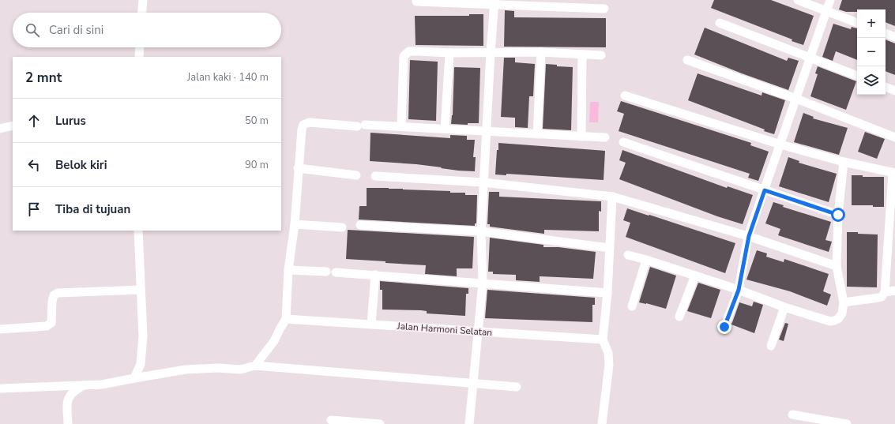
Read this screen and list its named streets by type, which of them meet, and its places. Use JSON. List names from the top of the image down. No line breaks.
{"streets":{"street":["Jalan Harmoni Selatan"]},"page":{"map_buttons":["+","−"],"search":"Cari di sini","heading":["2 mnt","Jalan kaki · 140 m"],"list":[["Lurus","50 m"],["Belok kiri","90 m"],"Tiba di tujuan"]}}
